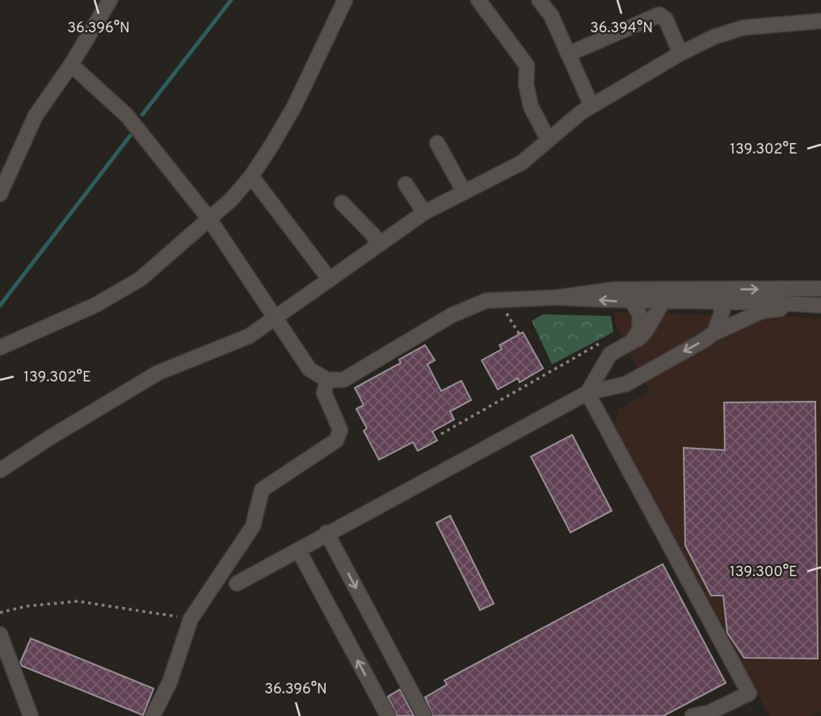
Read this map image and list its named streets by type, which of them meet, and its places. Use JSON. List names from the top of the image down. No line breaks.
{"coordinates":["36.396°N","36.394°N","139.302°E","139.300°E"]}
